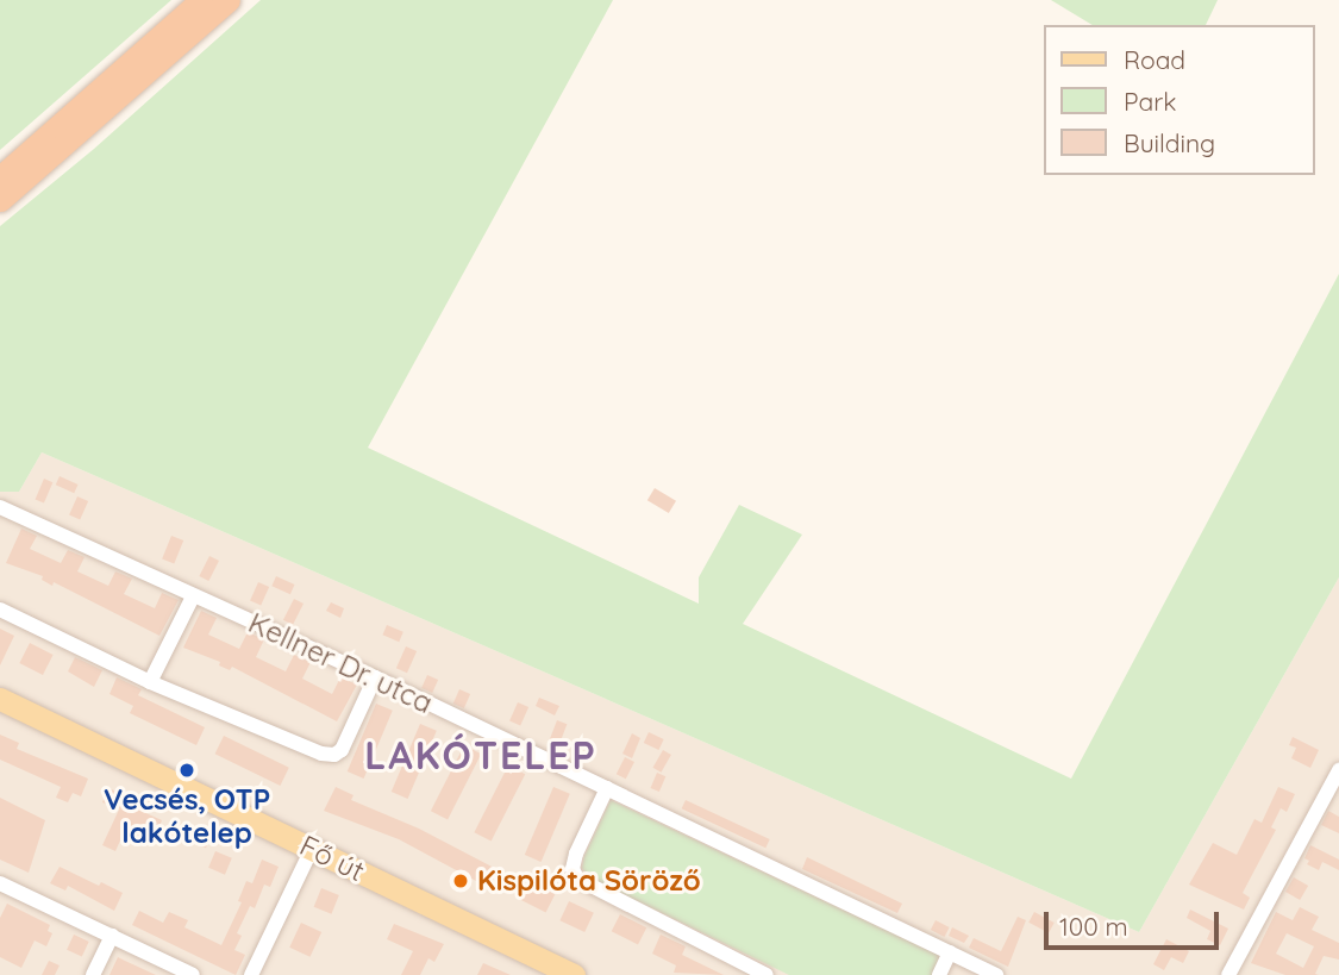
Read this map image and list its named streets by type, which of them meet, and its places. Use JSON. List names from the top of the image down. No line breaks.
{"streets":{"main road":["Fő út"],"street":["Kellner Dr. utca"]},"districts":["LAKÓTELEP"],"places":["Vecsés, OTP lakótelep","Kispilóta Söröző"],"legend":["Road","Park","Building"],"scale_bar":"100 m"}
